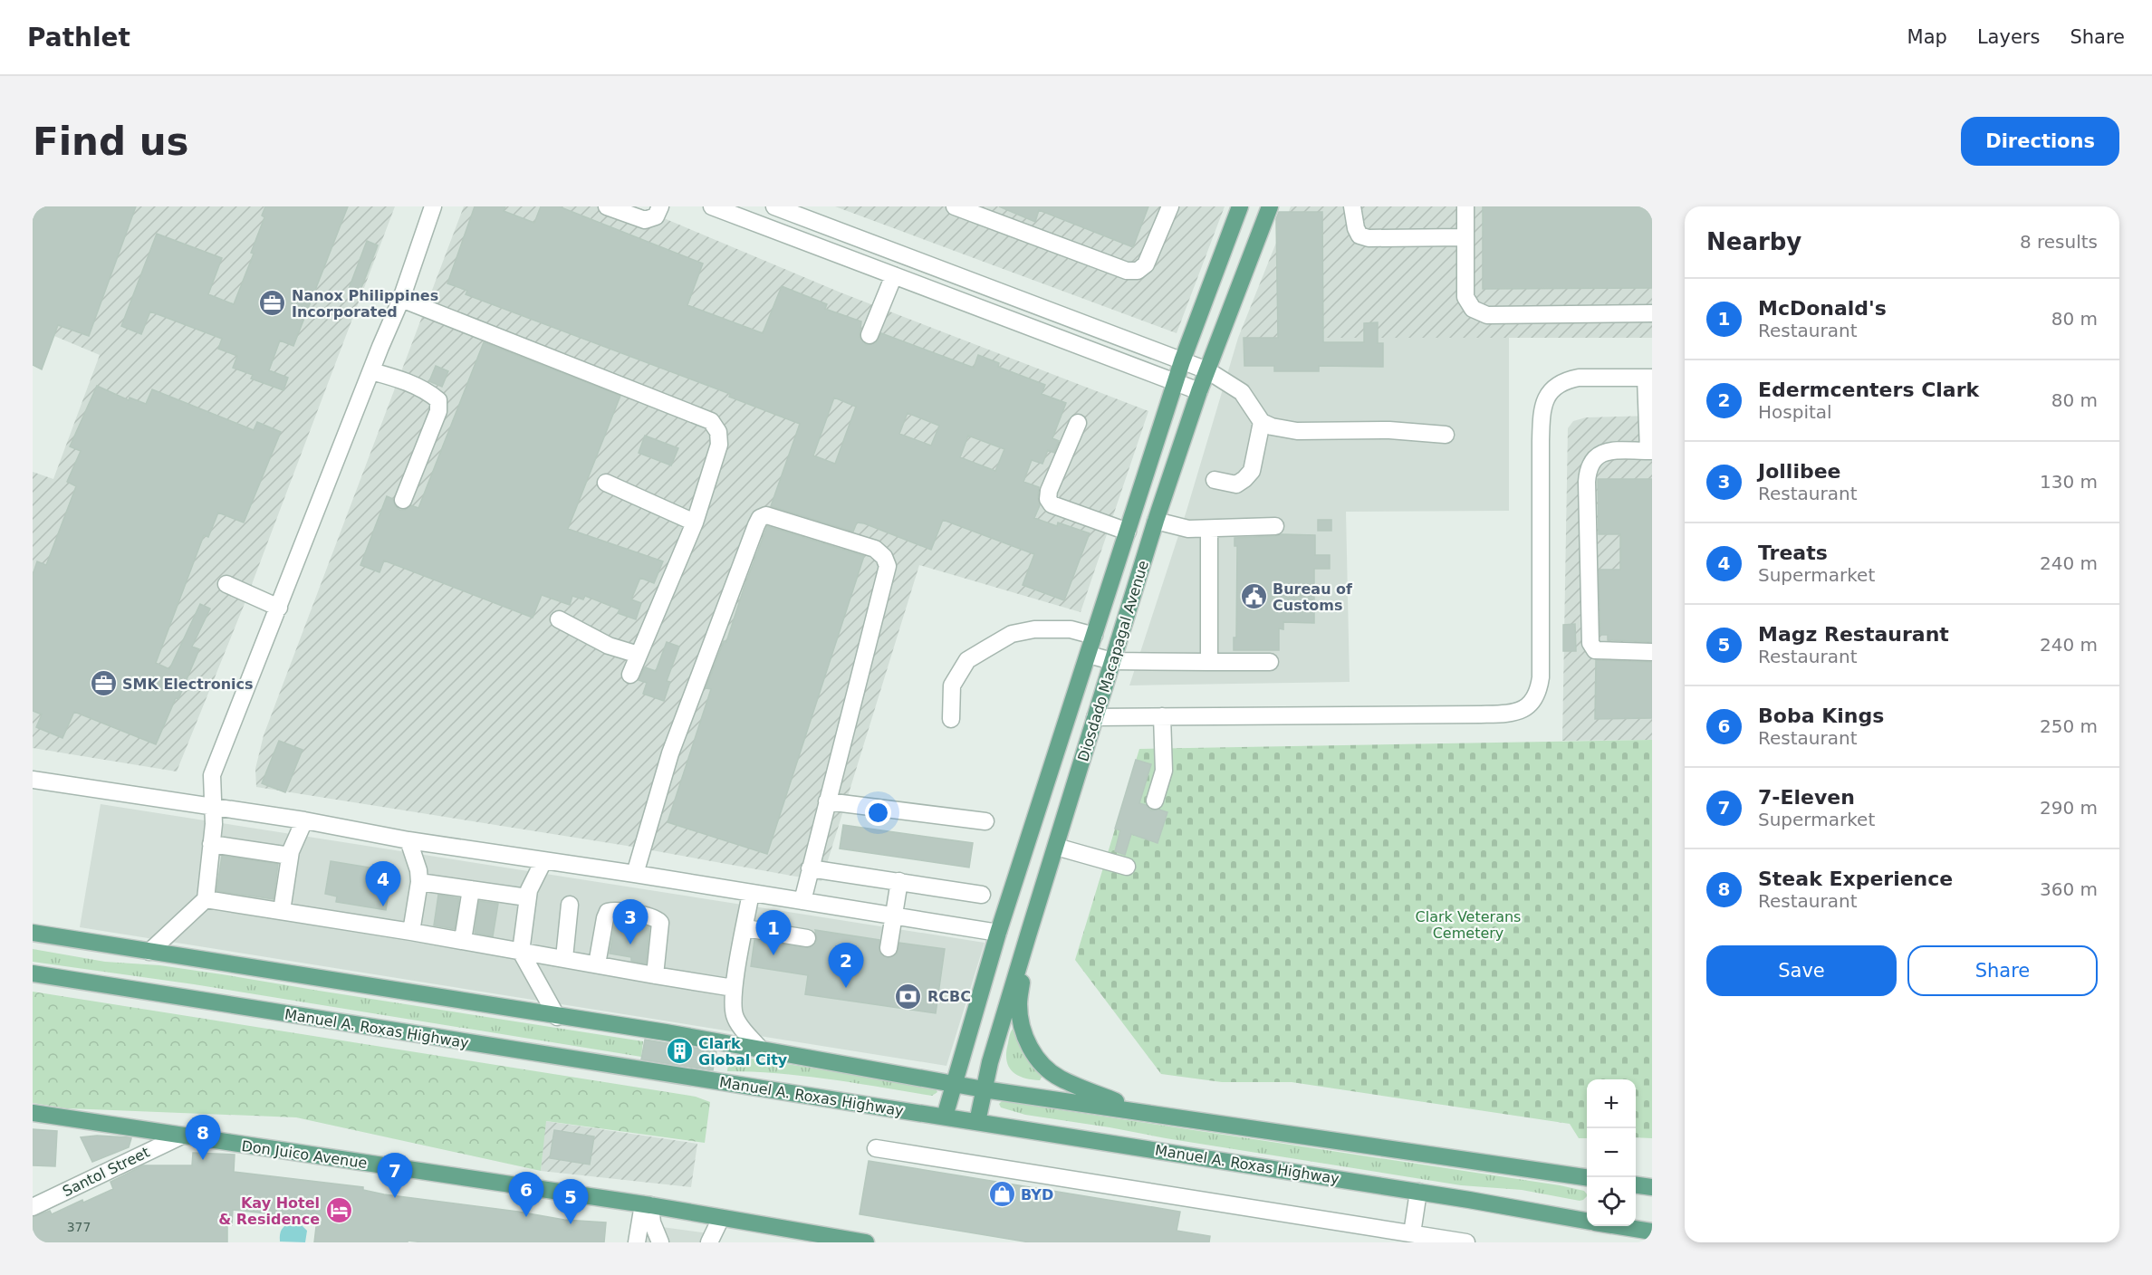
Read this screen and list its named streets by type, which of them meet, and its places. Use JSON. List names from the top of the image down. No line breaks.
{"streets":{"main road":["Diosdado Macapagal Avenue","Manuel A. Roxas Highway","Don Juico Avenue"],"street":["Santol Street"]},"crossings":[["Diosdado Macapagal Avenue","Manuel A. Roxas Highway"],["Don Juico Avenue","Santol Street"]],"parks":["Clark Veterans Cemetery"],"places":{"office":["Nanox Philippines Incorporated","SMK Electronics"],"public building":["Bureau of Customs"],"bank":["RCBC"],"building":["Clark Global City"],"shop":["BYD"],"hotel":["Kay Hotel & Residence"]},"house_numbers":["377"],"page":{"header":"Pathlet","nav":["Map","Layers","Share"],"buttons":["Directions",["Save","Share"]],"title":"Find us","heading":["Nearby","8 results"],"list":[{"mark":"1","name":"McDonald's","note":"Restaurant","value":"80 m"},{"mark":"2","name":"Edermcenters Clark","note":"Hospital","value":"80 m"},{"mark":"3","name":"Jollibee","note":"Restaurant","value":"130 m"},{"mark":"4","name":"Treats","note":"Supermarket","value":"240 m"},{"mark":"5","name":"Magz Restaurant","note":"Restaurant","value":"240 m"},{"mark":"6","name":"Boba Kings","note":"Restaurant","value":"250 m"},{"mark":"7","name":"7-Eleven","note":"Supermarket","value":"290 m"},{"mark":"8","name":"Steak Experience","note":"Restaurant","value":"360 m"}],"pins":["4","3","1","2","8","7","6","5"],"map_buttons":["+","−"]}}
